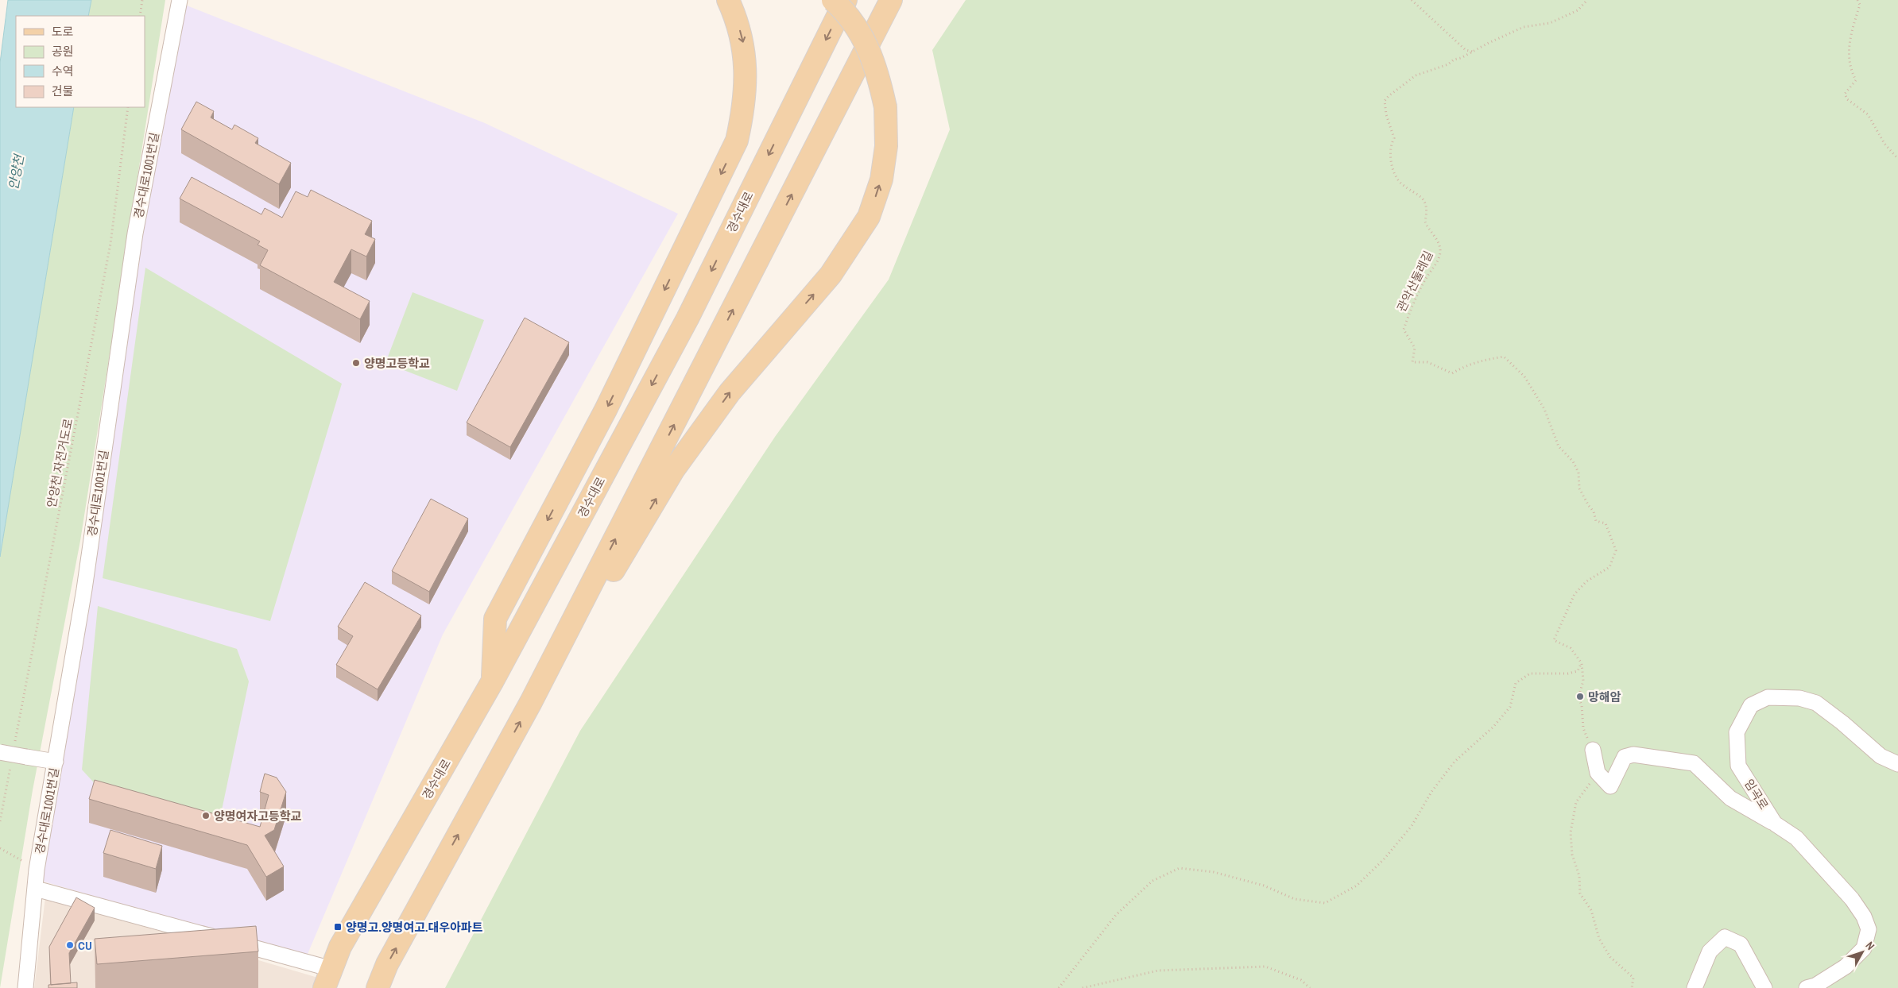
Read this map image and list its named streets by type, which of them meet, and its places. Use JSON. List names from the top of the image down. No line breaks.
{"streets":{"main road":["경수대로"],"street":["경수대로1001번길","임곡로"],"path":["관악산둘레길","안양천 자전거도로"]},"water":["안양천"],"places":{"other":["양명고등학교","망해암","양명여자고등학교","CU"],"transit":["양명고.양명여고.대우아파트"]},"legend":["도로","공원","수역","건물"],"north":"top right"}
